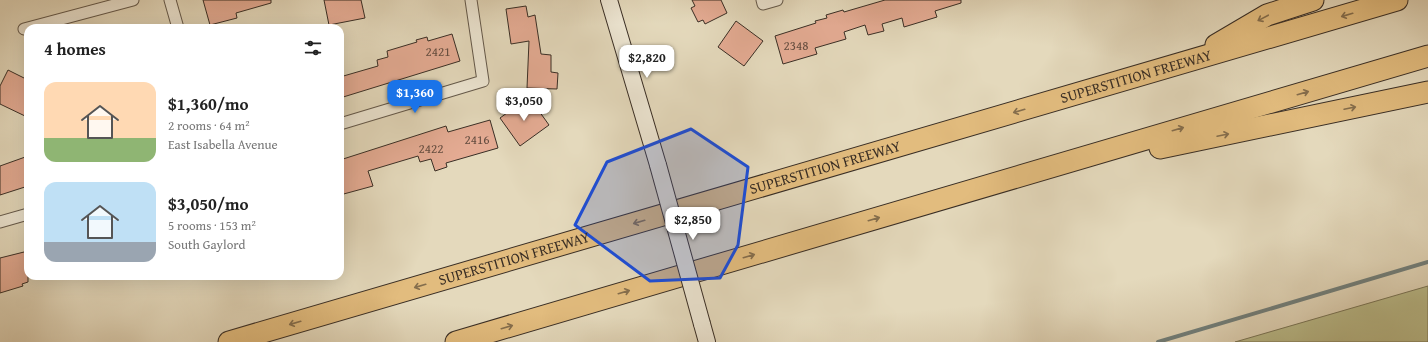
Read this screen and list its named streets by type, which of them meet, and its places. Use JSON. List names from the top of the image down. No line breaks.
{"streets":{"highway":["SUPERSTITION FREEWAY"]},"house_numbers":["2348","2421","2416","2422"],"page":{"heading":"4 homes","price":["$2,820","$1,360","$3,050","$2,850"],"list":[{"name":"$1,360/mo","note":"2 rooms · 64 m² · East Isabella Avenue"},{"name":"$3,050/mo","note":"5 rooms · 153 m² · South Gaylord"}]}}
